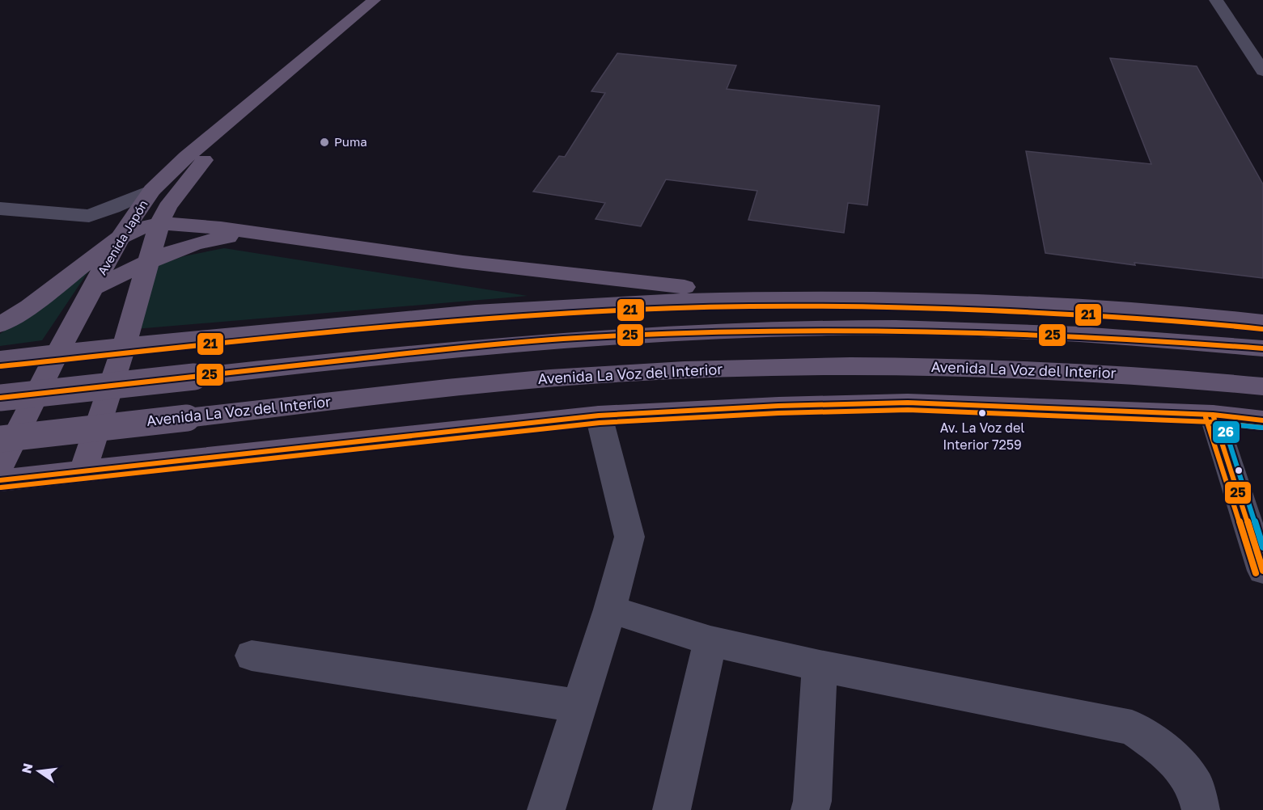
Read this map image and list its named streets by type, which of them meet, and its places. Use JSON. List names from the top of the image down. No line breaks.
{"streets":{"main road":["Avenida Japón","Avenida La Voz del Interior"]},"places":["Puma","Av. La Voz del Interior 7259"],"lines":["transit line 21","transit line 25","transit line 26"],"north":"left"}
